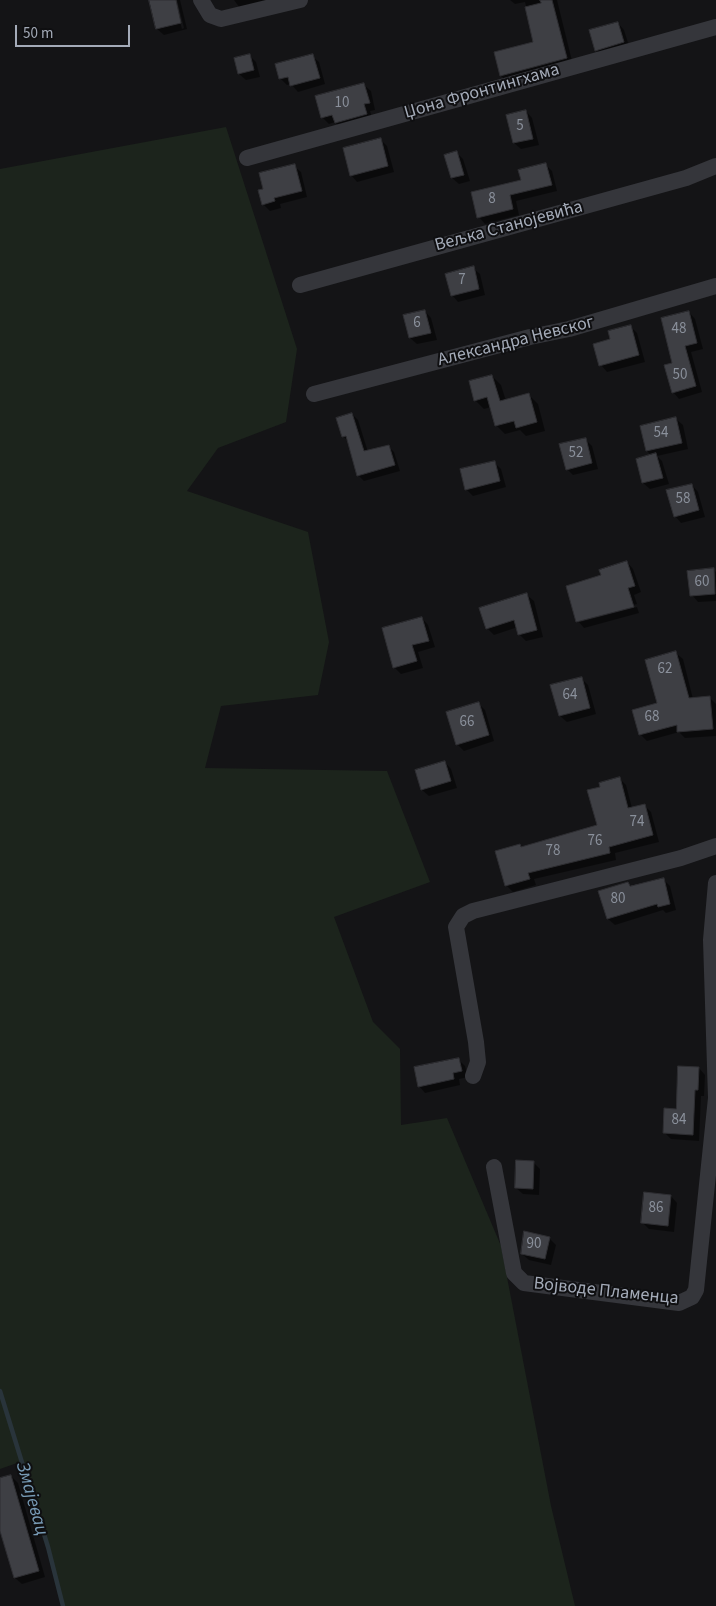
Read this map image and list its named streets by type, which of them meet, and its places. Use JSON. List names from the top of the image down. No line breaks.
{"streets":{"street":["Џона Фронтингхама","Вељка Станојевића","Александра Невског","Војводе Пламенца"]},"water":["Змајевац"],"house_numbers":["10","5","8","7","6","48","50","54","52","58","60","62","64","68","66","74","76","78","80","84","86","90"],"scale_bar":"50 m"}
